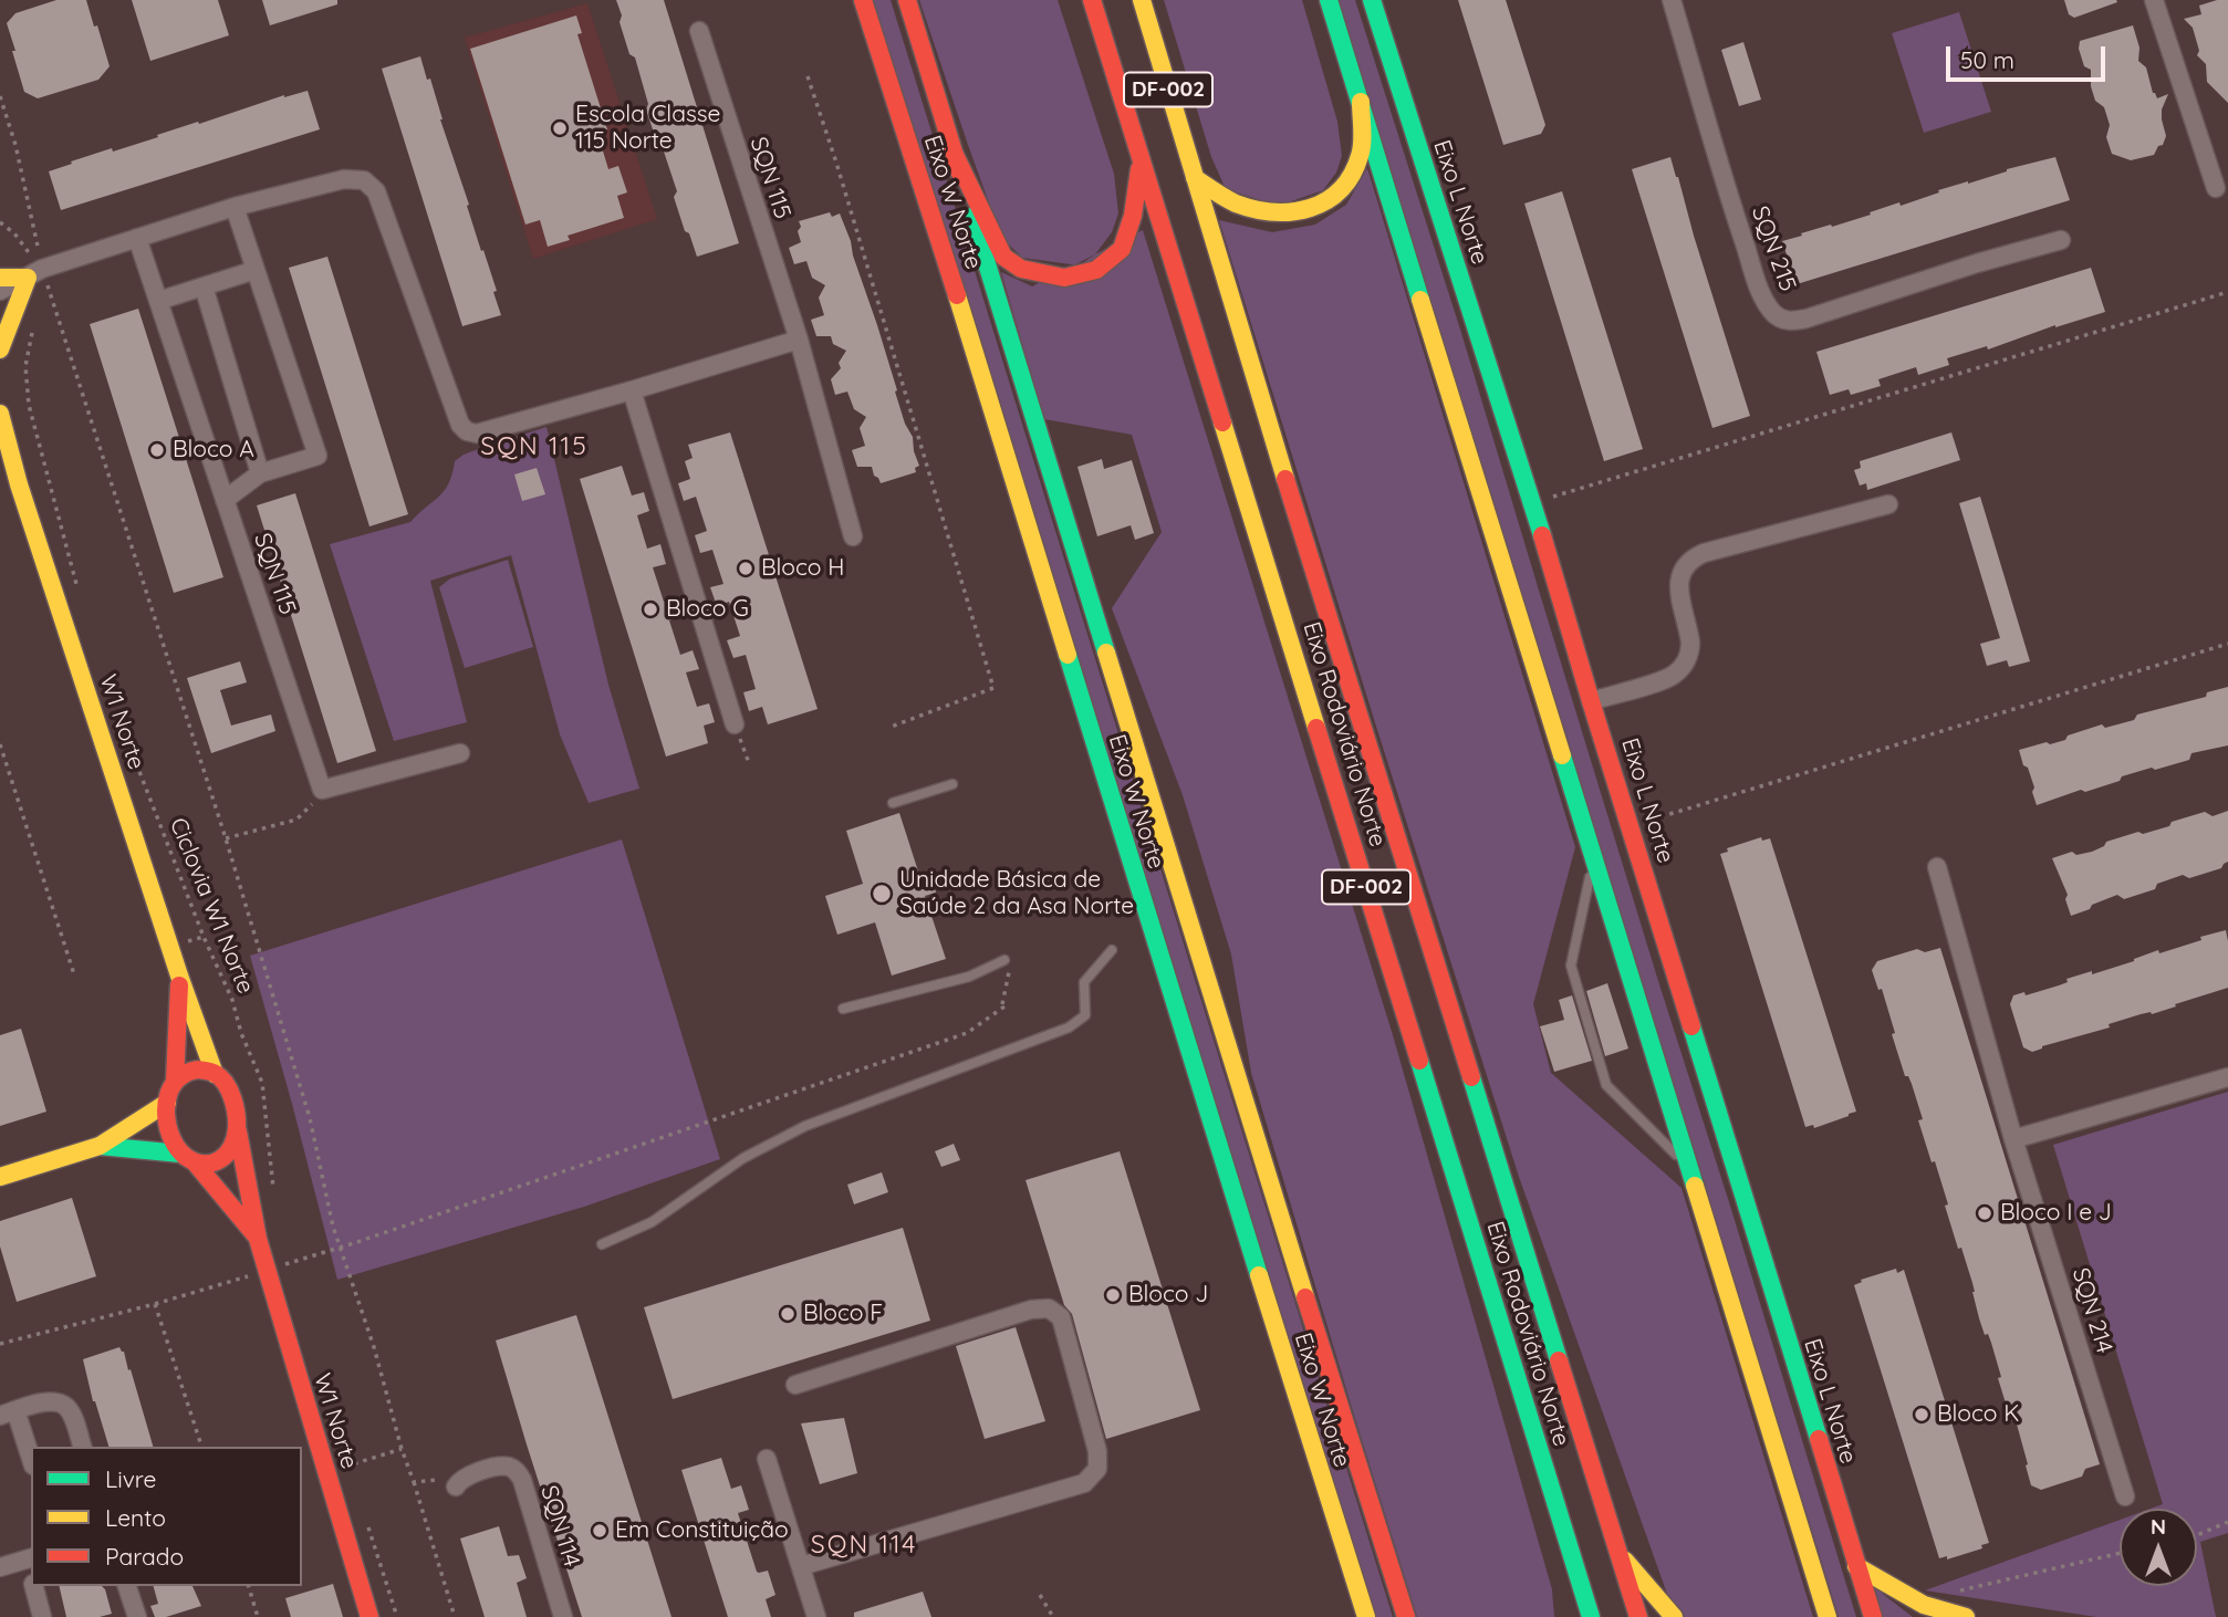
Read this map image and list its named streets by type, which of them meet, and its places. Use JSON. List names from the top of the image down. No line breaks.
{"streets":{"main road":["DF-002","Eixo W Norte","Eixo L Norte","W1 Norte","Eixo Rodoviário Norte"],"street":["SQN 115","SQN 215","SQN 214","SQN 114"],"path":["Ciclovia W1 Norte"]},"districts":["SQN 115","SQN 114"],"places":["Escola Classe 115 Norte","Bloco A","Bloco H","Bloco G","Unidade Básica de Saúde 2 da Asa Norte","Bloco I e J","Bloco J","Bloco F","Bloco K","Em Constituição"],"legend":["Livre","Lento","Parado"],"scale_bar":"50 m","north":"top"}
